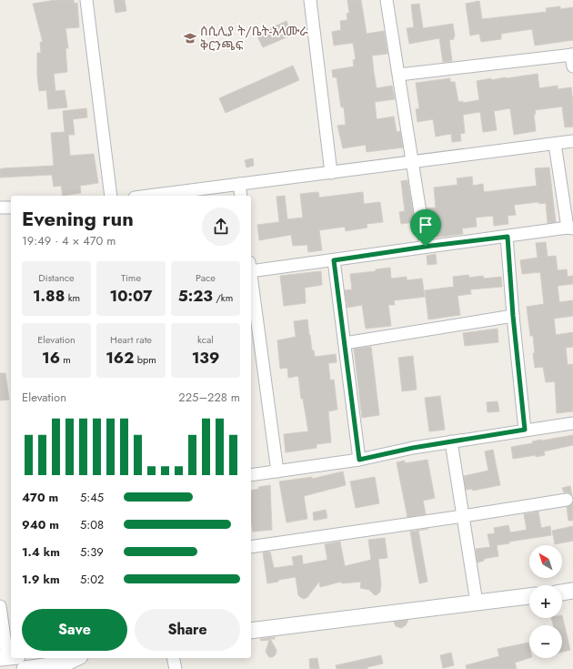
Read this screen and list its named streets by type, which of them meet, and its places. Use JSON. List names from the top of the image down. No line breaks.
{"places":{"school or university":["ሰሲሊያ ት/ቤት-አላሙራ ቅርንጫፍ"]},"north":"top left","page":{"heading":["Evening run","19:49 · 4 × 470 m"],"stats":[["Distance","1.88 km"],["Time","10:07"],["Pace","5:23 /km"],["Elevation","16 m"],["Heart rate","162 bpm"],["kcal","139"]],"chart":["Elevation","225–228 m"],"list":[{"name":"470 m","note":"5:45"},{"name":"940 m","note":"5:08"},{"name":"1.4 km","note":"5:39"},{"name":"1.9 km","note":"5:02"}],"map_buttons":["+","−"],"buttons":["Save","Share"]}}
